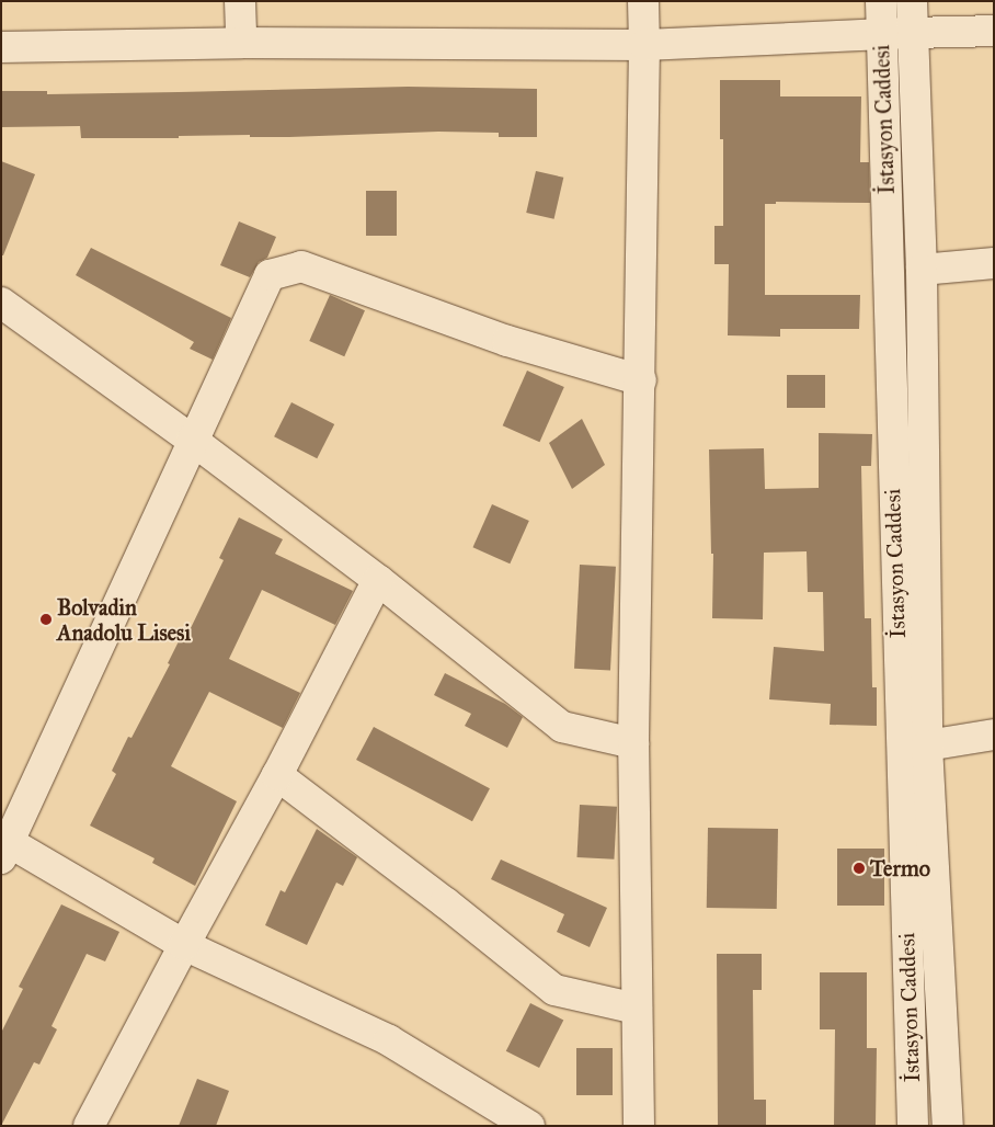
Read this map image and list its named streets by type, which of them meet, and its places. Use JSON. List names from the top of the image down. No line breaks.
{"streets":{"street":["İstasyon Caddesi"]},"places":["Bolvadin Anadolu Lisesi","Termo"]}
